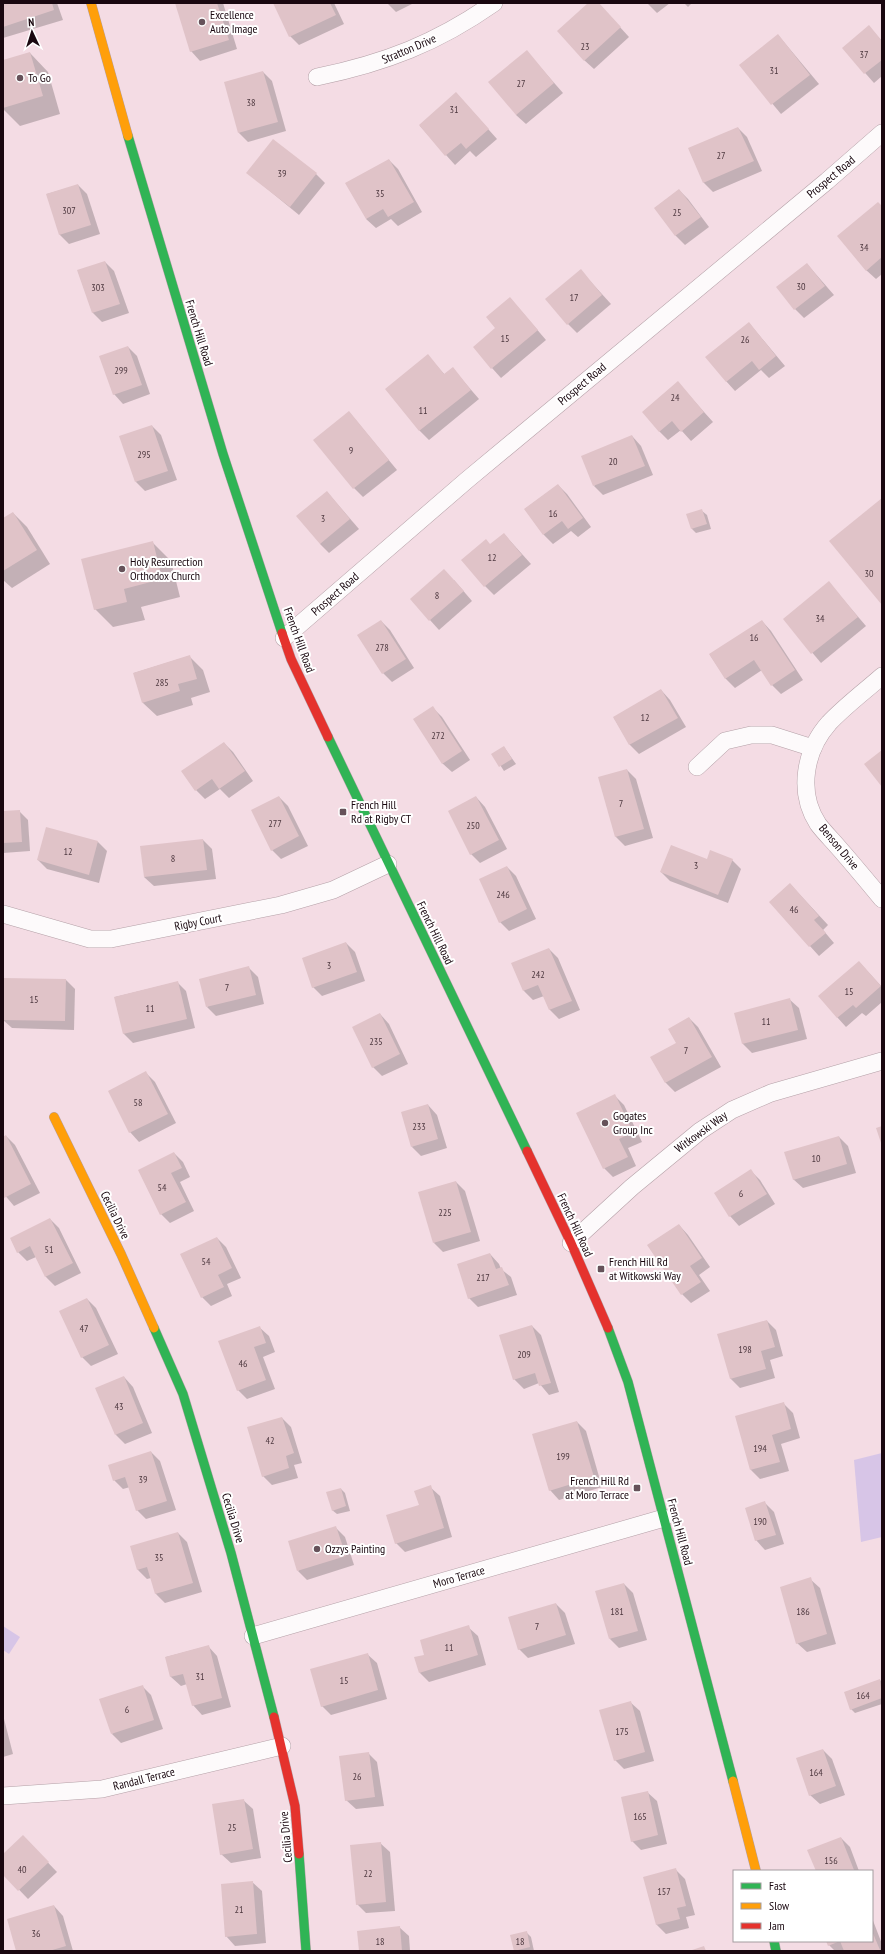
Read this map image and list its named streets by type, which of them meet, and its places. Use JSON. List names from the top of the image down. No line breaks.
{"streets":{"main road":["French Hill Road","Cecilia Drive"],"street":["Stratton Drive","Prospect Road","Benson Drive","Rigby Court","Witkowski Way","Moro Terrace","Randall Terrace"]},"crossings":[["Prospect Road","French Hill Road"],["French Hill Road","Rigby Court"],["French Hill Road","Witkowski Way"],["French Hill Road","Moro Terrace"],["Cecilia Drive","Moro Terrace"],["Cecilia Drive","Randall Terrace"]],"places":{"other":["Excellence Auto Image","To Go","Holy Resurrection Orthodox Church","Gogates Group Inc","Ozzys Painting"],"transit":["French Hill Rd at Rigby CT","French Hill Rd at Witkowski Way","French Hill Rd at Moro Terrace"]},"house_numbers":["23","37","31","27","38","31","27","39","35","307","25","34","30","303","17","15","26","299","24","11","9","295","20","16","3","12","30","8","34","16","278","285","12","272","7","277","250","12","8","3","246","46","3","242","7","15","15","11","11","235","7","58","233","10","54","6","225","51","54","217","47","198","209","46","43","42","194","199","39","190","35","181","186","7","11","31","15","164","6","175","164","26","165","25","156","40","22","157","21","36","18","18"],"legend":["Fast","Slow","Jam"],"north":"top"}
